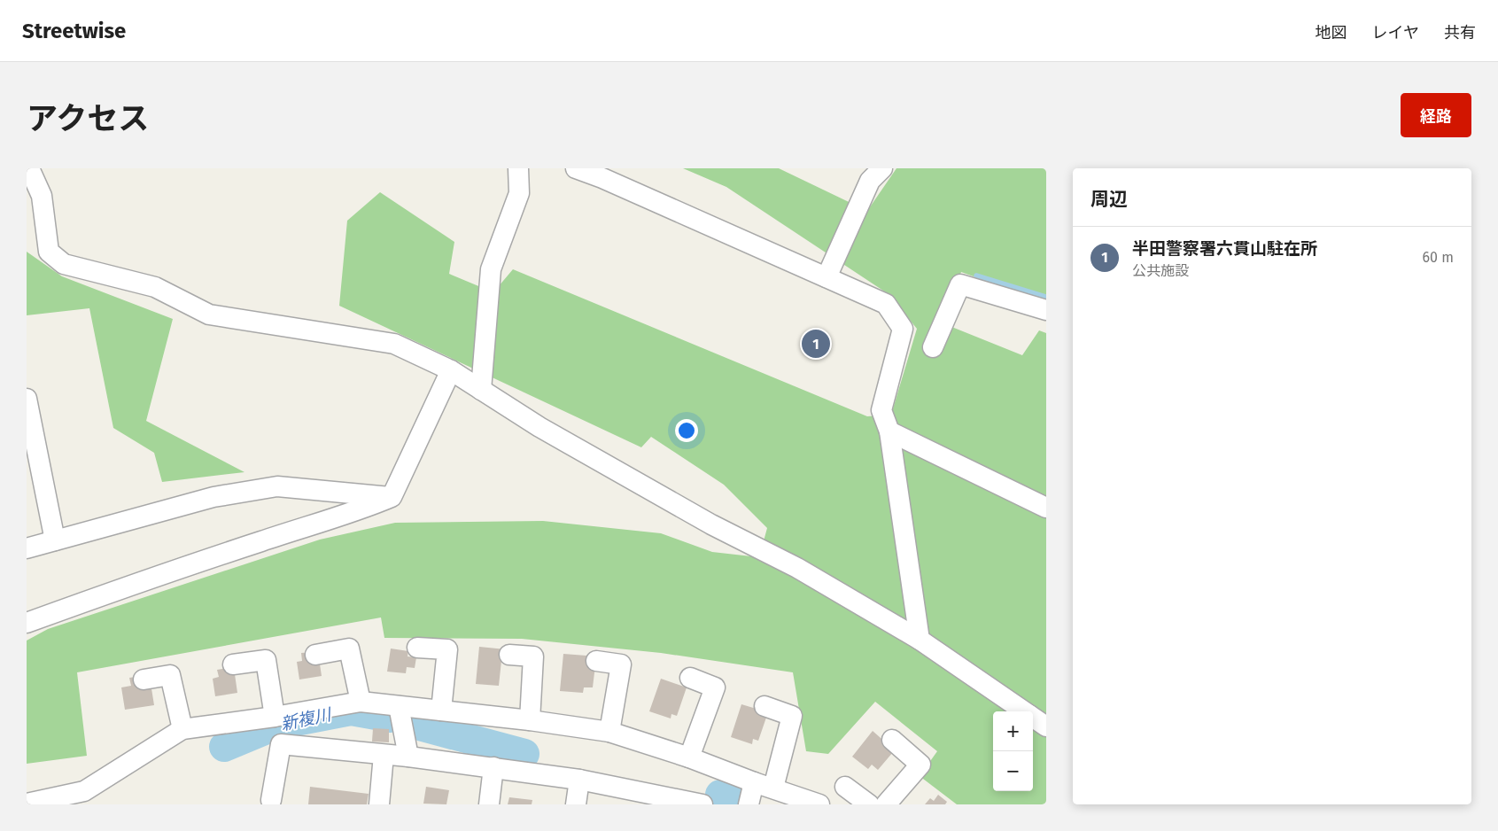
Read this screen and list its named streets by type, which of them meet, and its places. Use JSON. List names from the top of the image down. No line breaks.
{"water":["新複川"],"page":{"header":"Streetwise","nav":["地図","レイヤ","共有"],"title":"アクセス","buttons":"経路","heading":"周辺","list":[{"mark":"1","name":"半田警察署六貫山駐在所","note":"公共施設","value":"60 m"}],"pins":"1","map_buttons":["+","−"]}}
